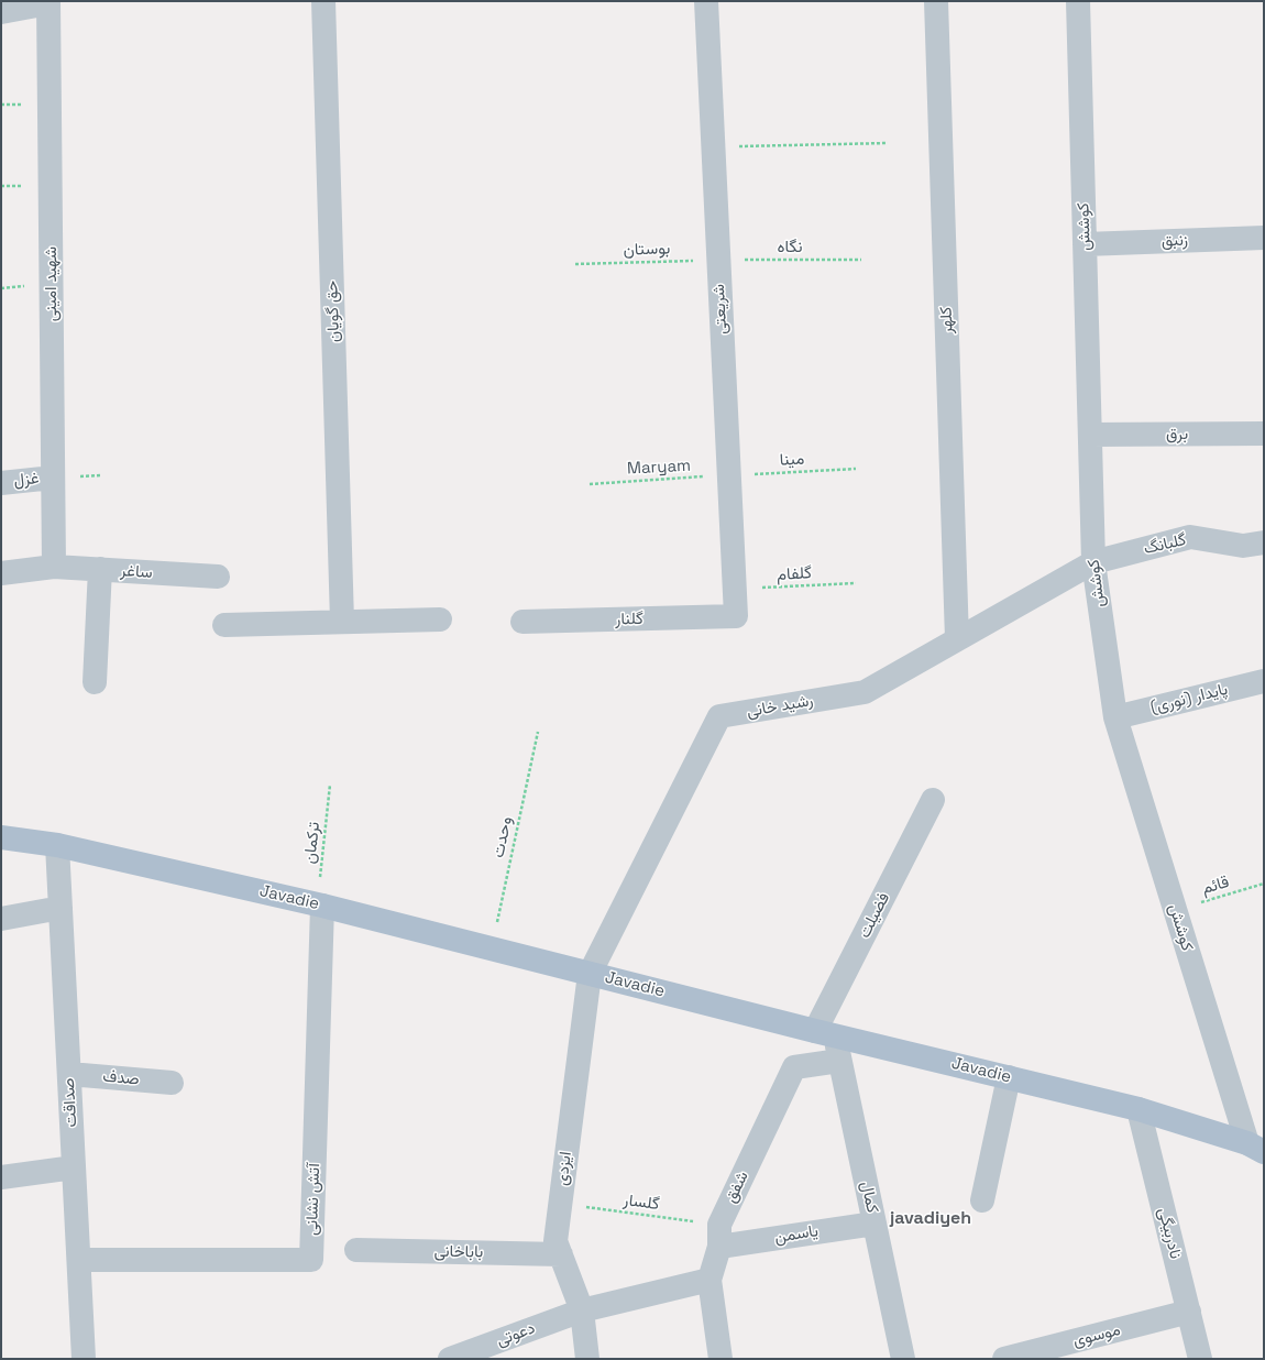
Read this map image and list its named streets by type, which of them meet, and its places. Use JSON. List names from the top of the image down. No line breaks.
{"streets":{"main road":["Javadie"],"street":["کوشش","زنبق","شهید امینی","شریعتی","حق گویان","کلهر","برق","غزل","گلبانگ","ساغر","گلنار","پایدار (نوری)","رشید خانی","فضیلت","صدف","صداقت","ایزدی","شفق","کمال","آتش نشانی","نادربیگی","یاسمن","باباخانی","دعوتی","موسوی"],"path":["نگاه","بوستان","مینا","Maryam","گلفام","وحدت","ترکمان","قائم","گلسار"]},"crossings":[["کوشش","زنبق"],["کوشش","برق"],["کوشش","گلبانگ"],["کوشش","پایدار (نوری)"],["کوشش","رشید خانی"],["کوشش","قائم"],["کوشش","Javadie"],["نگاه","بوستان"],["نگاه","شریعتی"],["بوستان","شریعتی"],["شهید امینی","غزل"],["شهید امینی","ساغر"],["شریعتی","مینا"],["شریعتی","Maryam"],["شریعتی","گلفام"],["شریعتی","گلنار"],["کلهر","رشید خانی"],["مینا","Maryam"],["گلبانگ","رشید خانی"],["رشید خانی","Javadie"],["رشید خانی","ایزدی"],["وحدت","Javadie"],["ترکمان","Javadie"],["ترکمان","آتش نشانی"],["Javadie","فضیلت"],["Javadie","صداقت"],["Javadie","ایزدی"],["Javadie","کمال"],["Javadie","آتش نشانی"],["Javadie","نادربیگی"],["فضیلت","کمال"],["صدف","صداقت"],["صداقت","آتش نشانی"],["ایزدی","گلسار"],["ایزدی","باباخانی"],["ایزدی","دعوتی"],["شفق","کمال"],["شفق","گلسار"],["شفق","یاسمن"],["شفق","دعوتی"],["کمال","یاسمن"],["گلسار","یاسمن"],["نادربیگی","موسوی"]],"districts":["javadiyeh"]}
